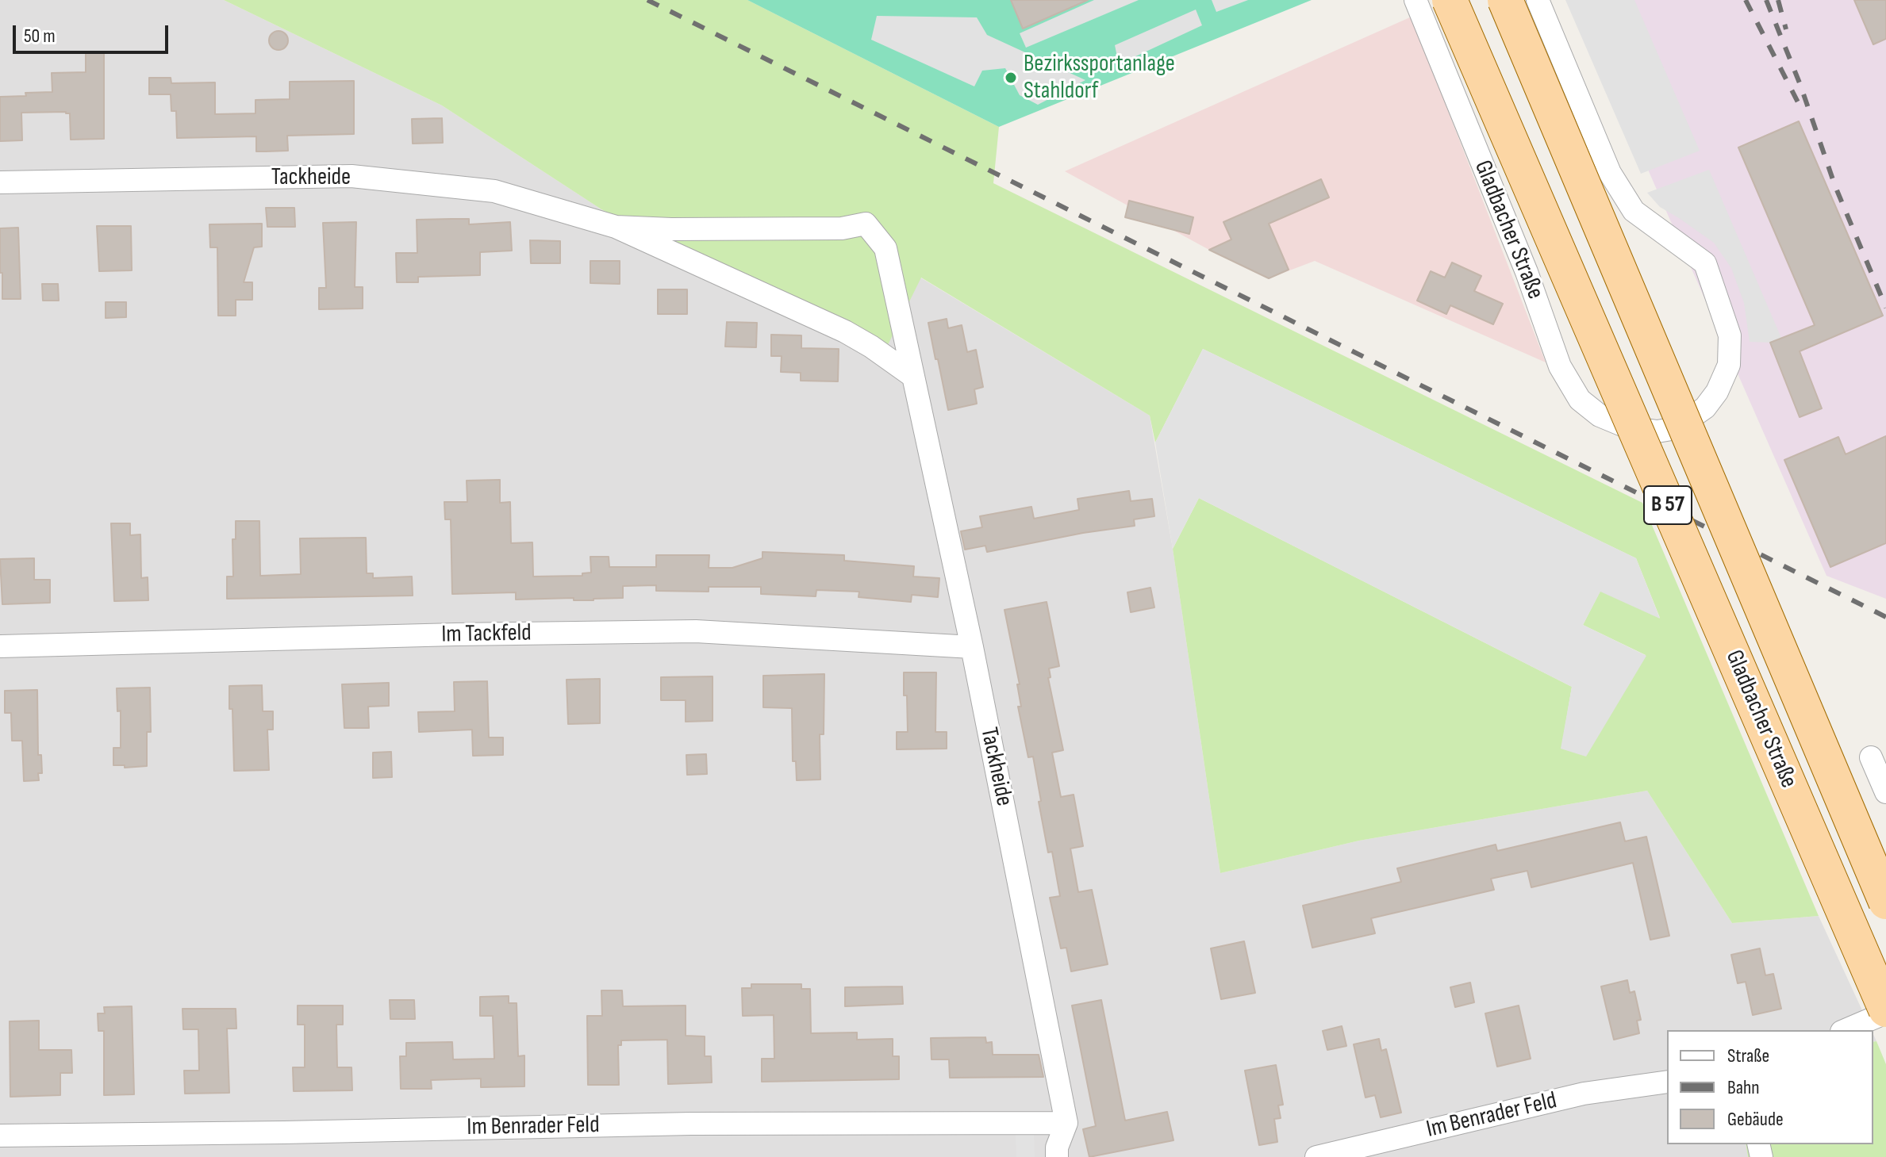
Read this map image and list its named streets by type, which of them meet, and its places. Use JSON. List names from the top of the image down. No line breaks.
{"streets":{"main road":["Gladbacher Straße","B 57"],"street":["Tackheide","Im Tackfeld","Im Benrader Feld"]},"crossings":[["Tackheide","Im Tackfeld"],["Tackheide","Im Benrader Feld"]],"places":["Bezirkssportanlage Stahldorf"],"legend":["Straße","Bahn","Gebäude"],"scale_bar":"50 m"}
